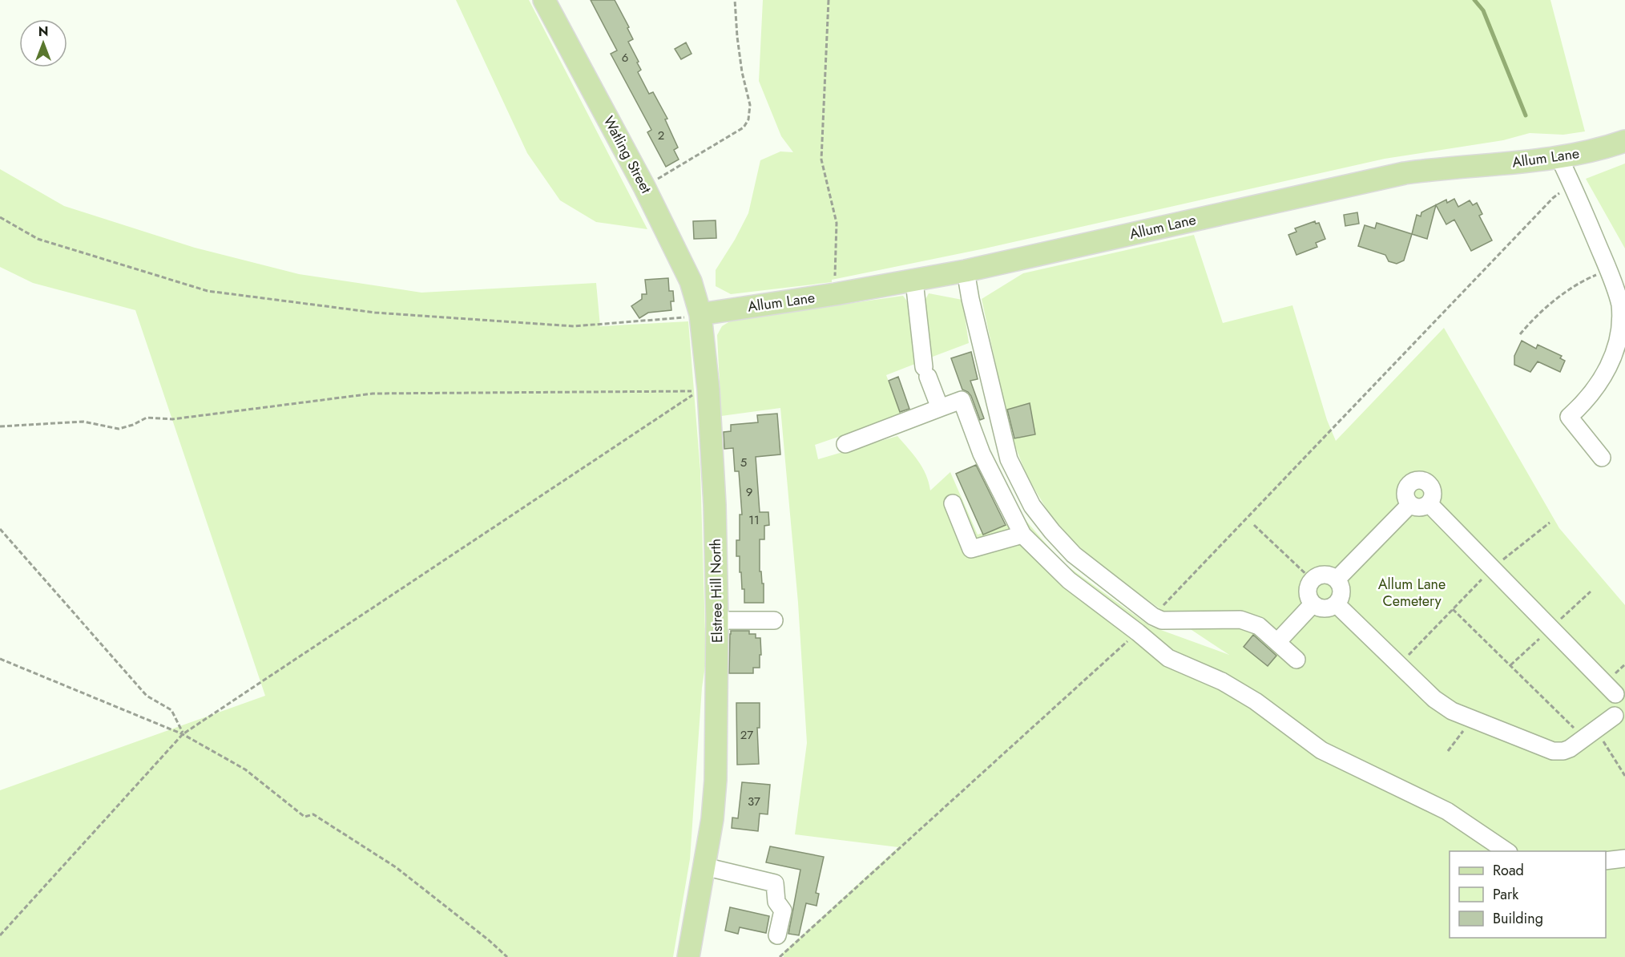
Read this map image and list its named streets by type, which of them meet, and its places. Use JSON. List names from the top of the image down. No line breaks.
{"streets":{"main road":["Watling Street","Allum Lane","Elstree Hill North"]},"crossings":[["Watling Street","Allum Lane"],["Watling Street","Elstree Hill North"],["Allum Lane","Elstree Hill North"]],"parks":["Allum Lane Cemetery"],"house_numbers":["6","2","5","9","11","27","37"],"legend":["Road","Park","Building"],"north":"top"}
